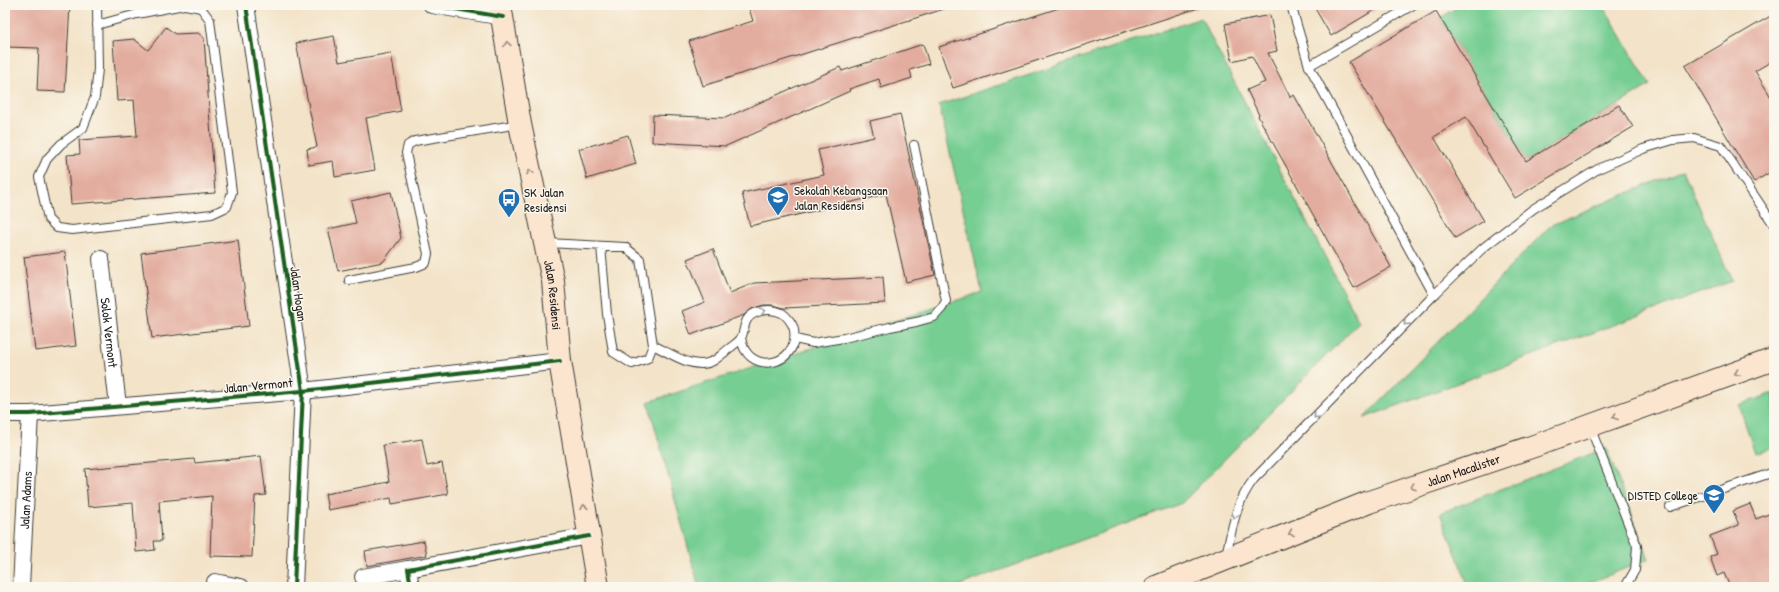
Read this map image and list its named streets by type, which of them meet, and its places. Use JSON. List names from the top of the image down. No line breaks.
{"streets":{"main road":["Jalan Residensi","Jalan Macalister"],"street":["Jalan Hogan","Solok Vermont","Jalan Vermont","Jalan Adams"]},"crossings":[["Jalan Hogan","Jalan Vermont"],["Jalan Residensi","Jalan Vermont"],["Solok Vermont","Jalan Vermont"],["Jalan Vermont","Jalan Adams"]],"one_way":["Jalan Residensi","Jalan Macalister"],"places":{"school or university":["Sekolah Kebangsaan Jalan Residensi","DISTED College"],"bus stop":["SK Jalan Residensi"]}}
